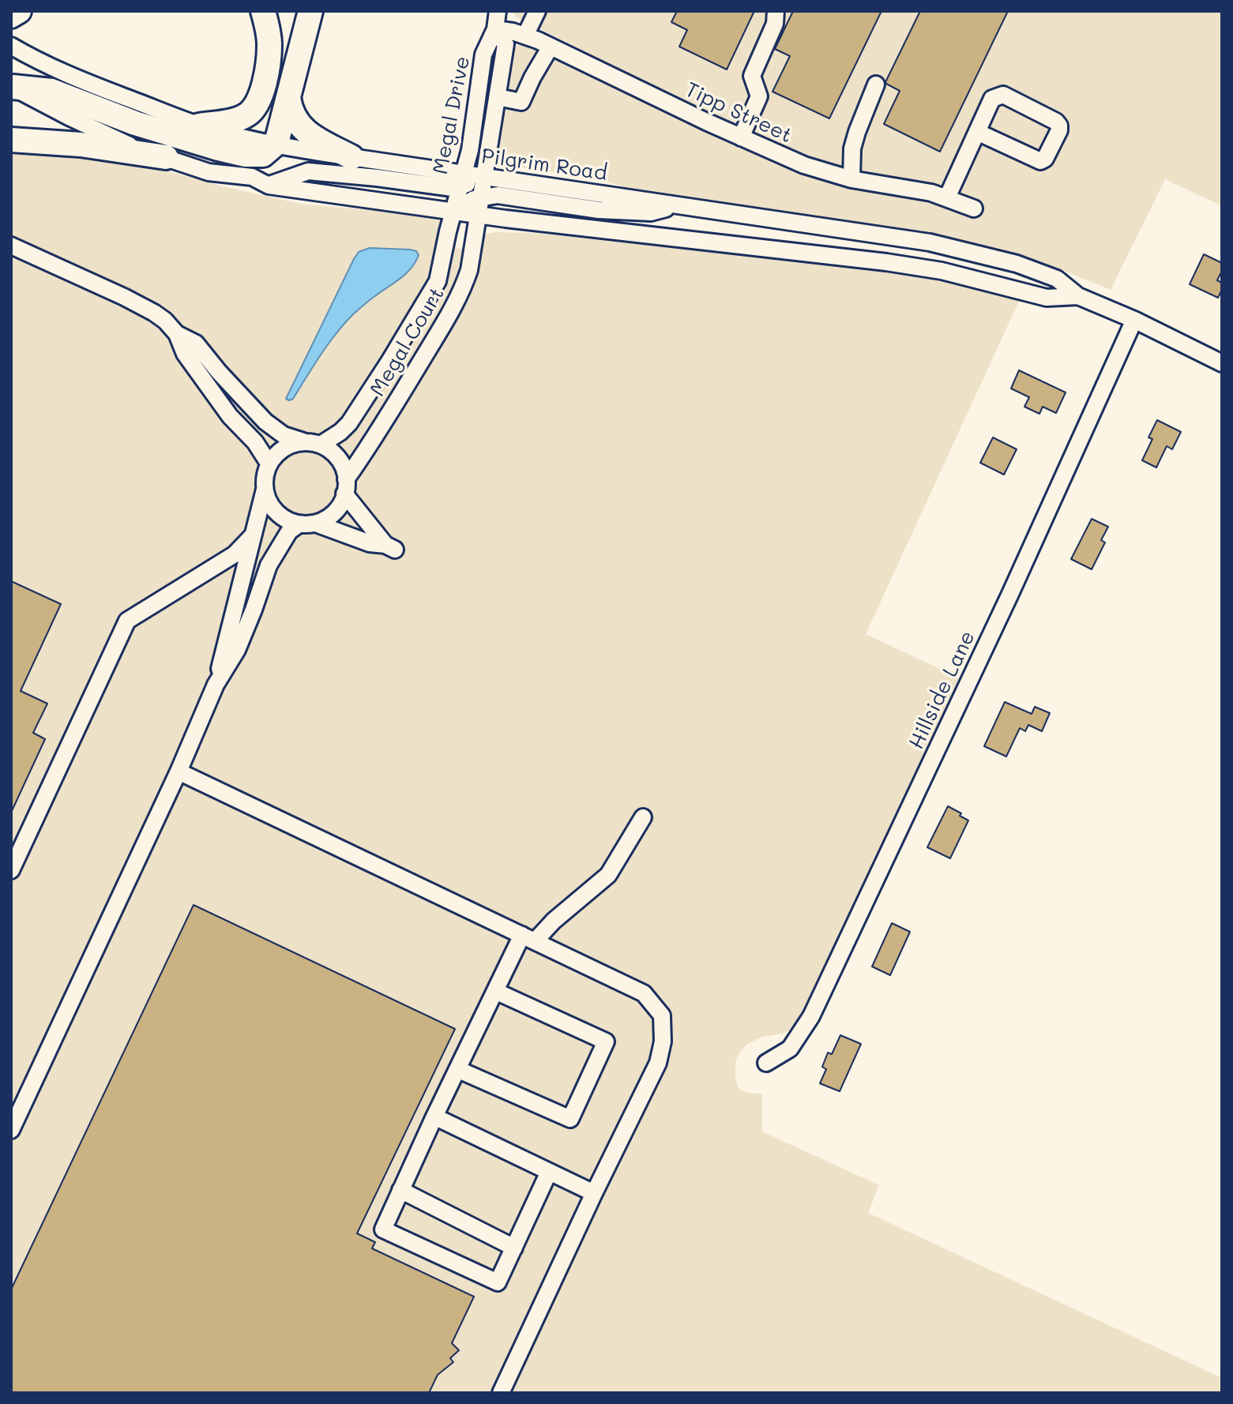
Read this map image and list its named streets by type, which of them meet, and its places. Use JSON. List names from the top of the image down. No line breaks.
{"streets":{"street":["Tipp Street","Megal Drive","Pilgrim Road","Megal Court","Hillside Lane"]},"crossings":[["Tipp Street","Megal Drive"],["Megal Drive","Pilgrim Road"],["Megal Drive","Megal Court"],["Pilgrim Road","Megal Court"],["Pilgrim Road","Hillside Lane"]]}
